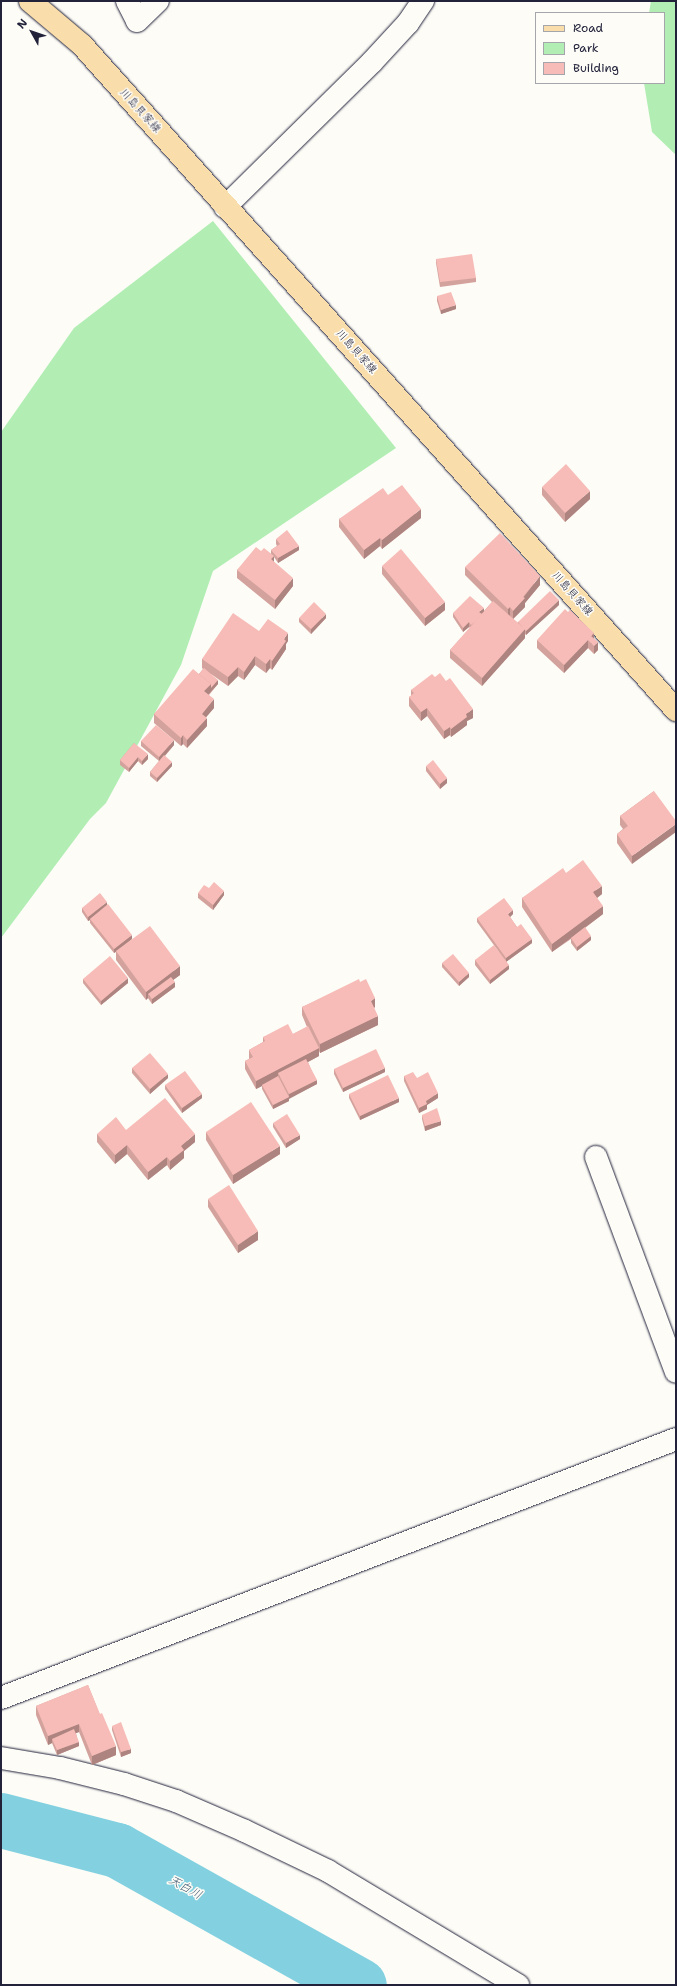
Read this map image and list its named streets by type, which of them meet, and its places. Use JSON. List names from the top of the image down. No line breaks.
{"streets":{"main road":["川島貝家線"]},"water":["天白川"],"legend":["Road","Park","Building"],"north":"top left"}
